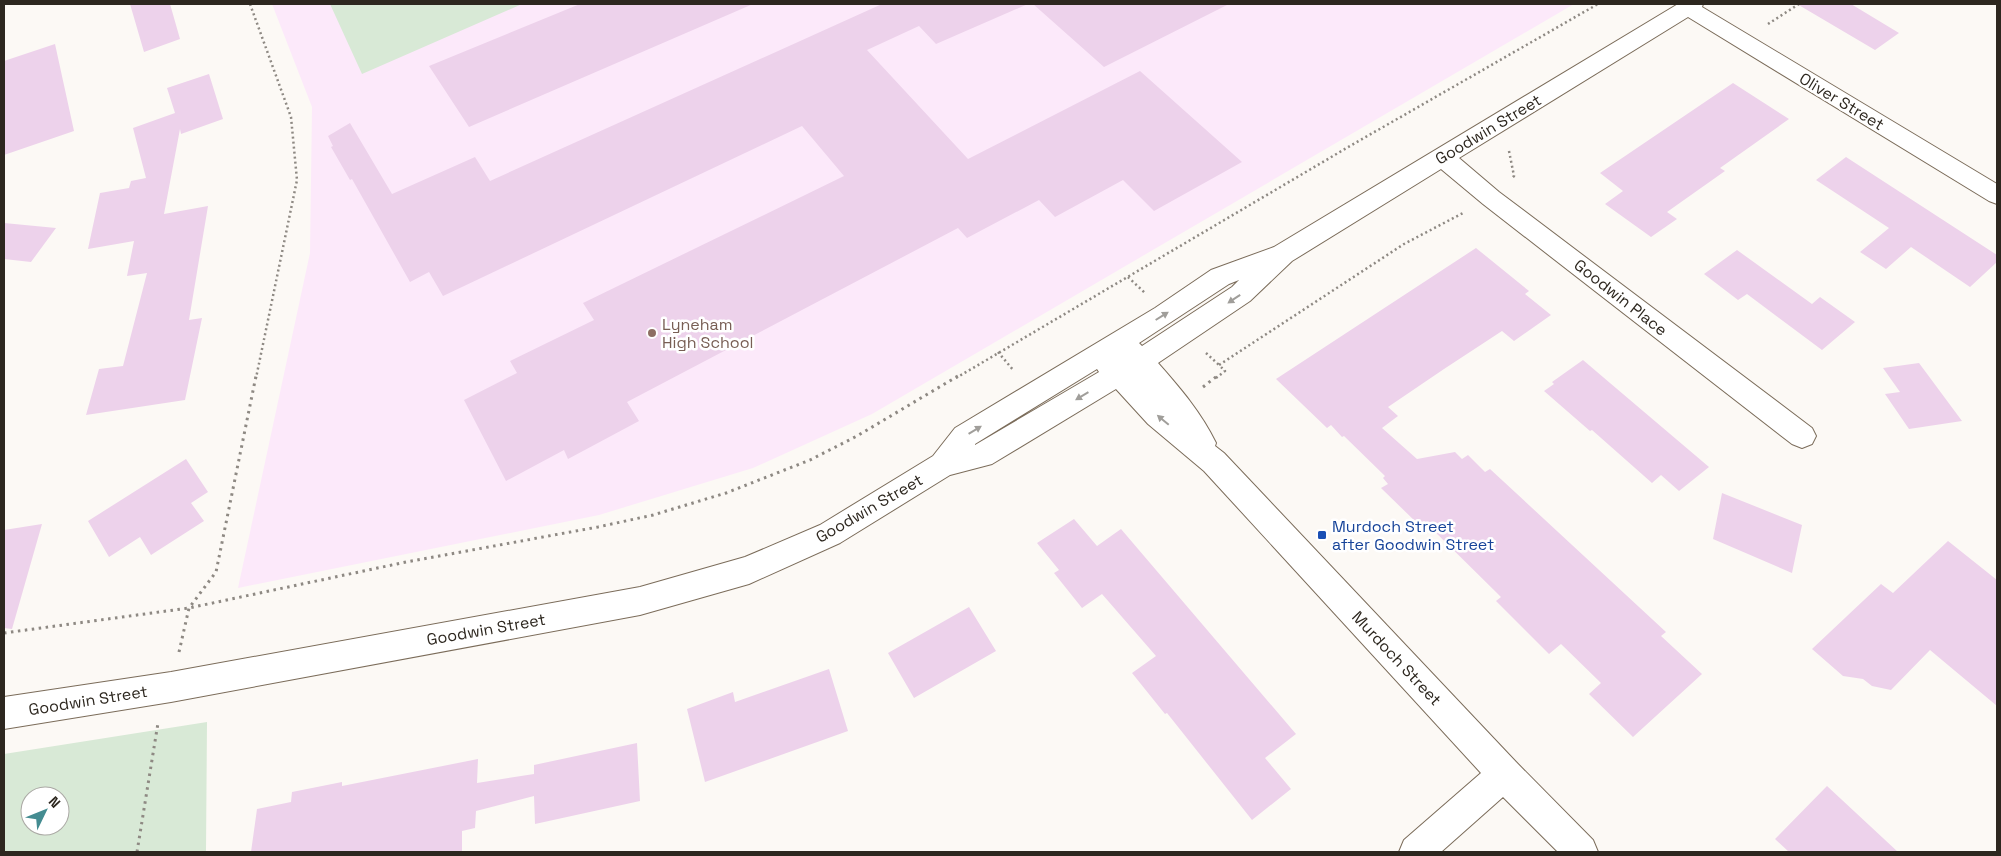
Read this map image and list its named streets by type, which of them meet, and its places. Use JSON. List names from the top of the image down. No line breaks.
{"streets":{"street":["Oliver Street","Goodwin Street","Goodwin Place","Murdoch Street"]},"crossings":[["Oliver Street","Goodwin Street"],["Goodwin Street","Goodwin Place"],["Goodwin Street","Murdoch Street"]],"places":{"other":["Lyneham High School"],"transit":["Murdoch Street after Goodwin Street"]},"north":"top right"}
